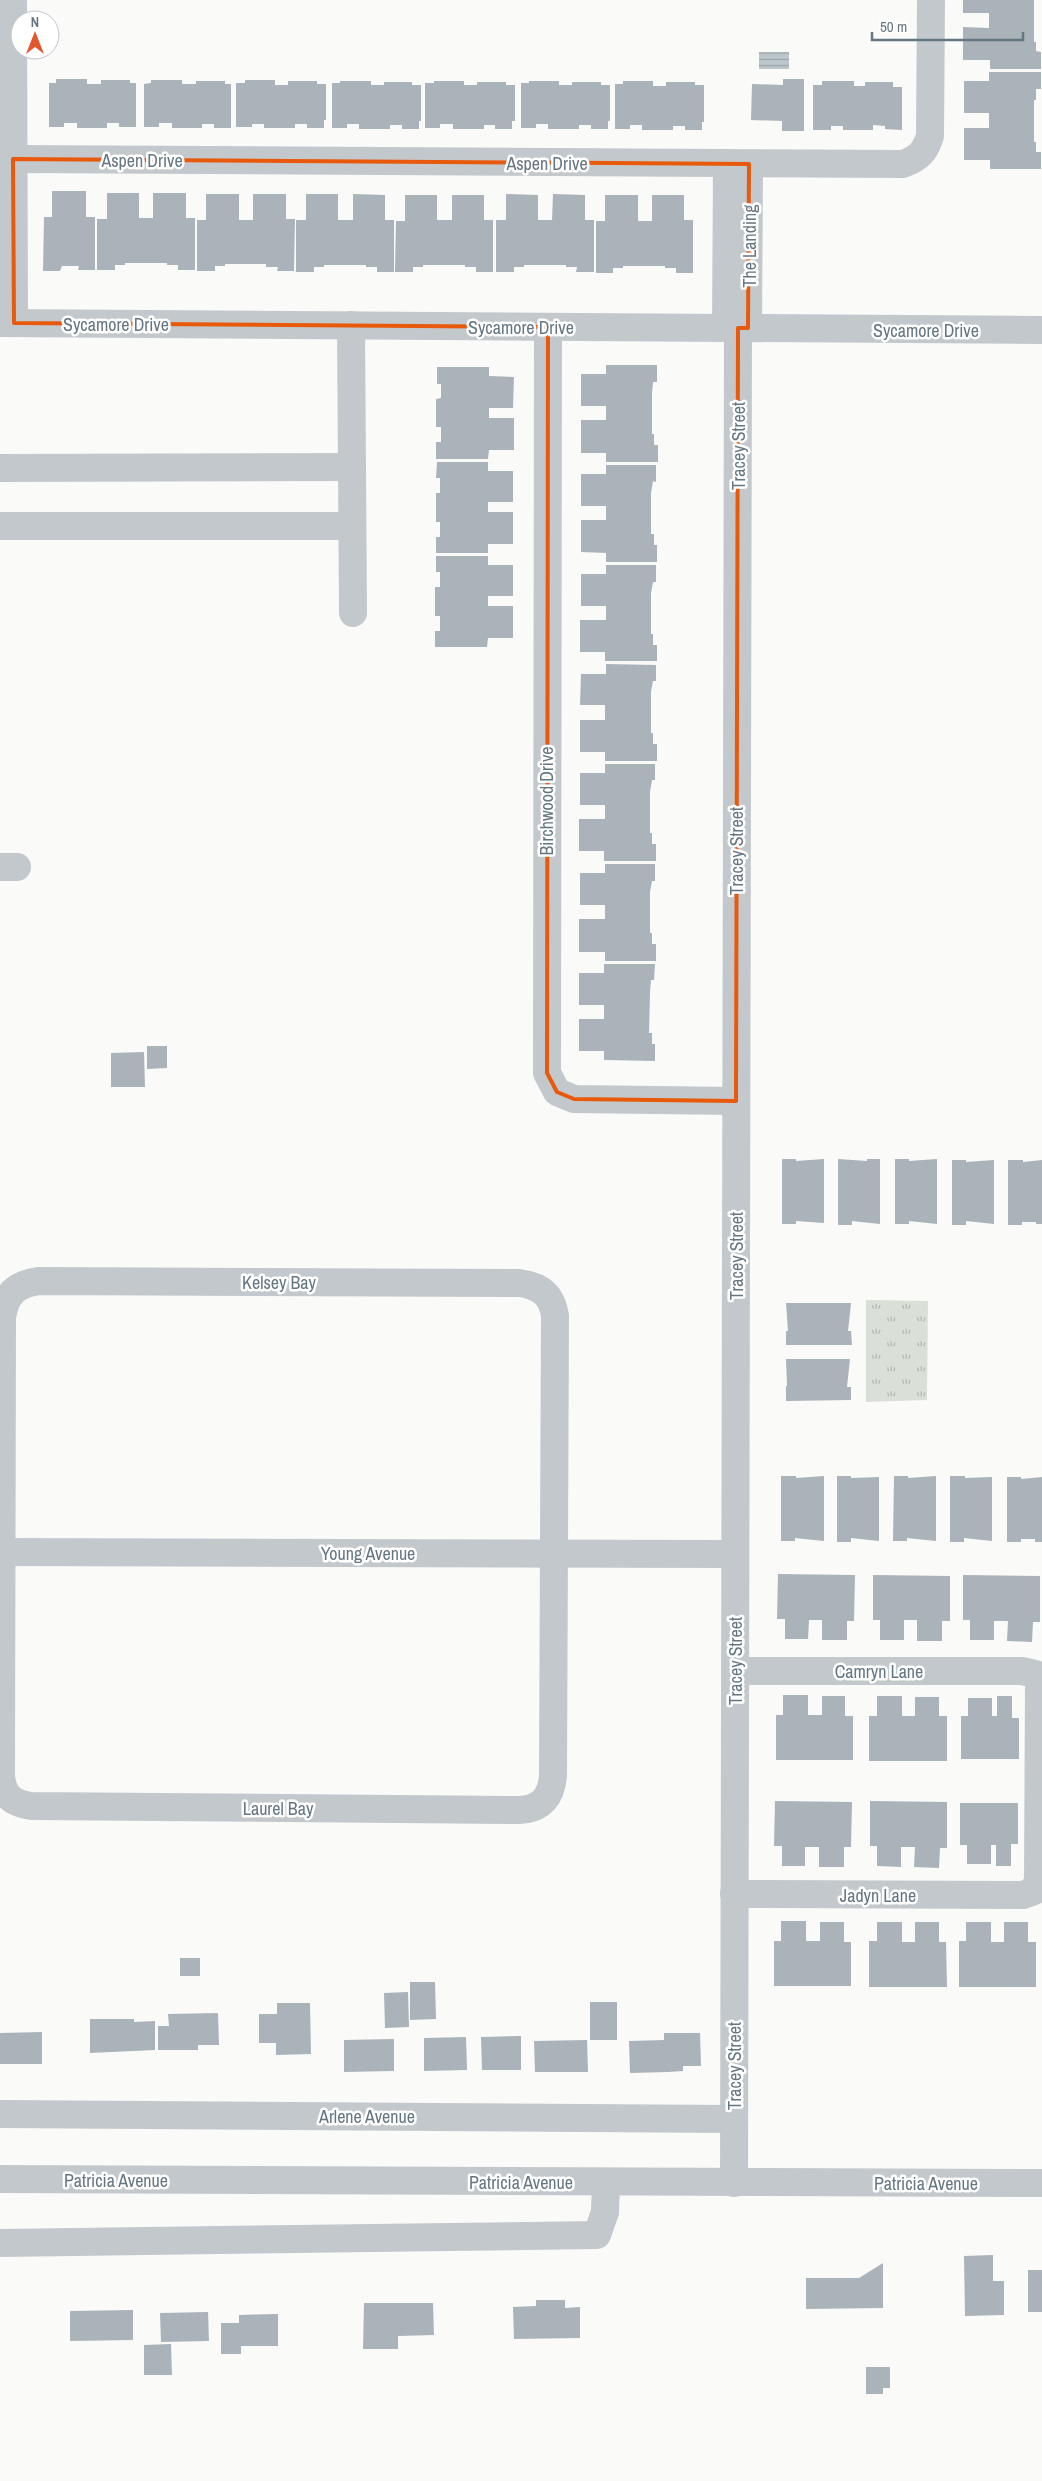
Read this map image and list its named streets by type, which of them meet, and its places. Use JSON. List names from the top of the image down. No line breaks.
{"streets":{"street":["Aspen Drive","The Landing","Sycamore Drive","Tracey Street","Birchwood Drive","Kelsey Bay","Young Avenue","Camryn Lane","Laurel Bay","Jadyn Lane","Arlene Avenue","Patricia Avenue"]},"crossings":[["Aspen Drive","The Landing"],["The Landing","Sycamore Drive"],["The Landing","Tracey Street"],["Sycamore Drive","Tracey Street"],["Sycamore Drive","Birchwood Drive"],["Tracey Street","Birchwood Drive"],["Tracey Street","Young Avenue"],["Tracey Street","Camryn Lane"],["Tracey Street","Jadyn Lane"],["Tracey Street","Arlene Avenue"],["Tracey Street","Patricia Avenue"],["Kelsey Bay","Young Avenue"],["Kelsey Bay","Laurel Bay"],["Young Avenue","Laurel Bay"],["Camryn Lane","Jadyn Lane"]],"scale_bar":"50 m","north":"top"}
